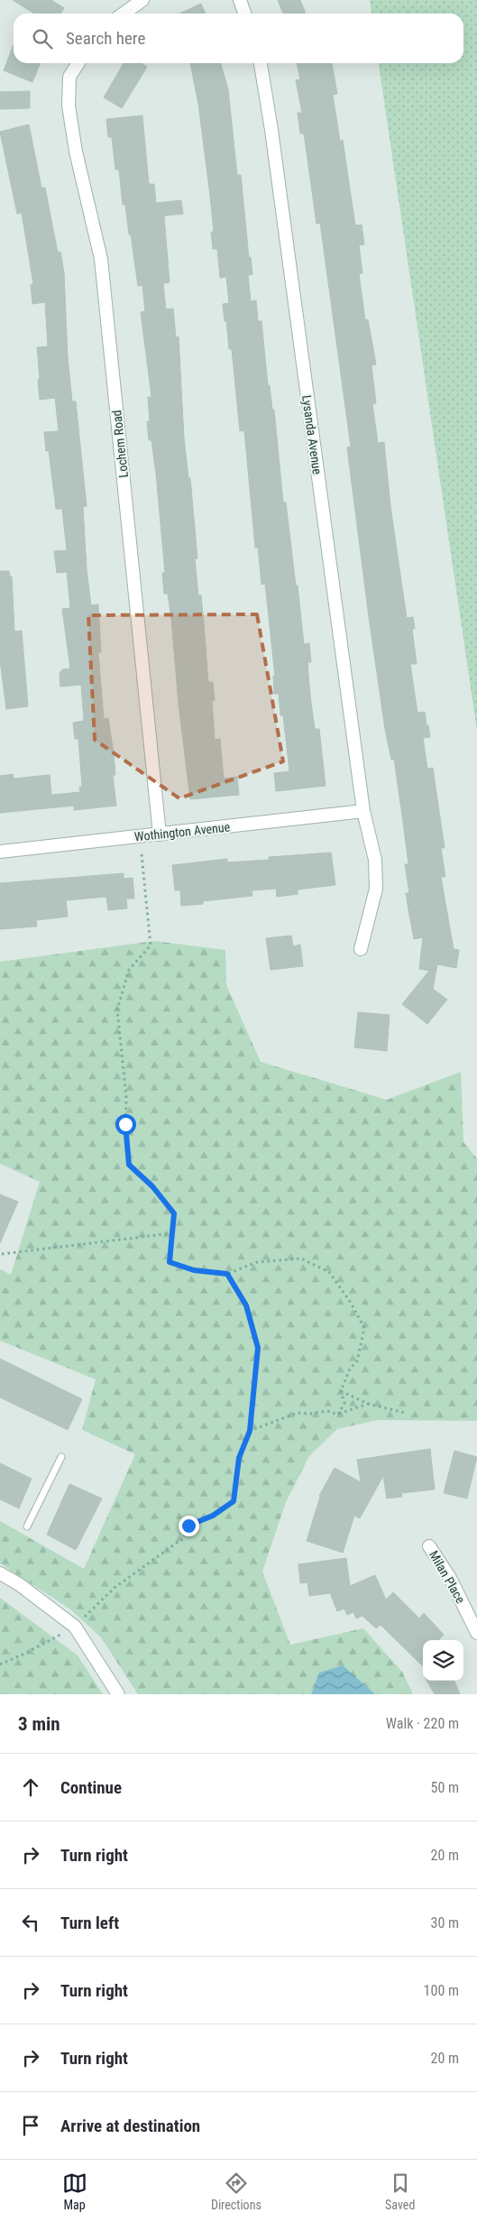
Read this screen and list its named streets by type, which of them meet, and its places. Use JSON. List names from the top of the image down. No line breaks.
{"streets":{"street":["Lysanda Avenue","Lochem Road","Wothington Avenue","Milan Place"]},"crossings":[["Lysanda Avenue","Wothington Avenue"],["Lochem Road","Wothington Avenue"]],"page":{"search":"Search here","heading":["3 min","Walk · 220 m"],"list":[["Continue","50 m"],["Turn right","20 m"],["Turn left","30 m"],["Turn right","100 m"],["Turn right","20 m"],"Arrive at destination"],"nav":["Map","Directions","Saved"]}}
